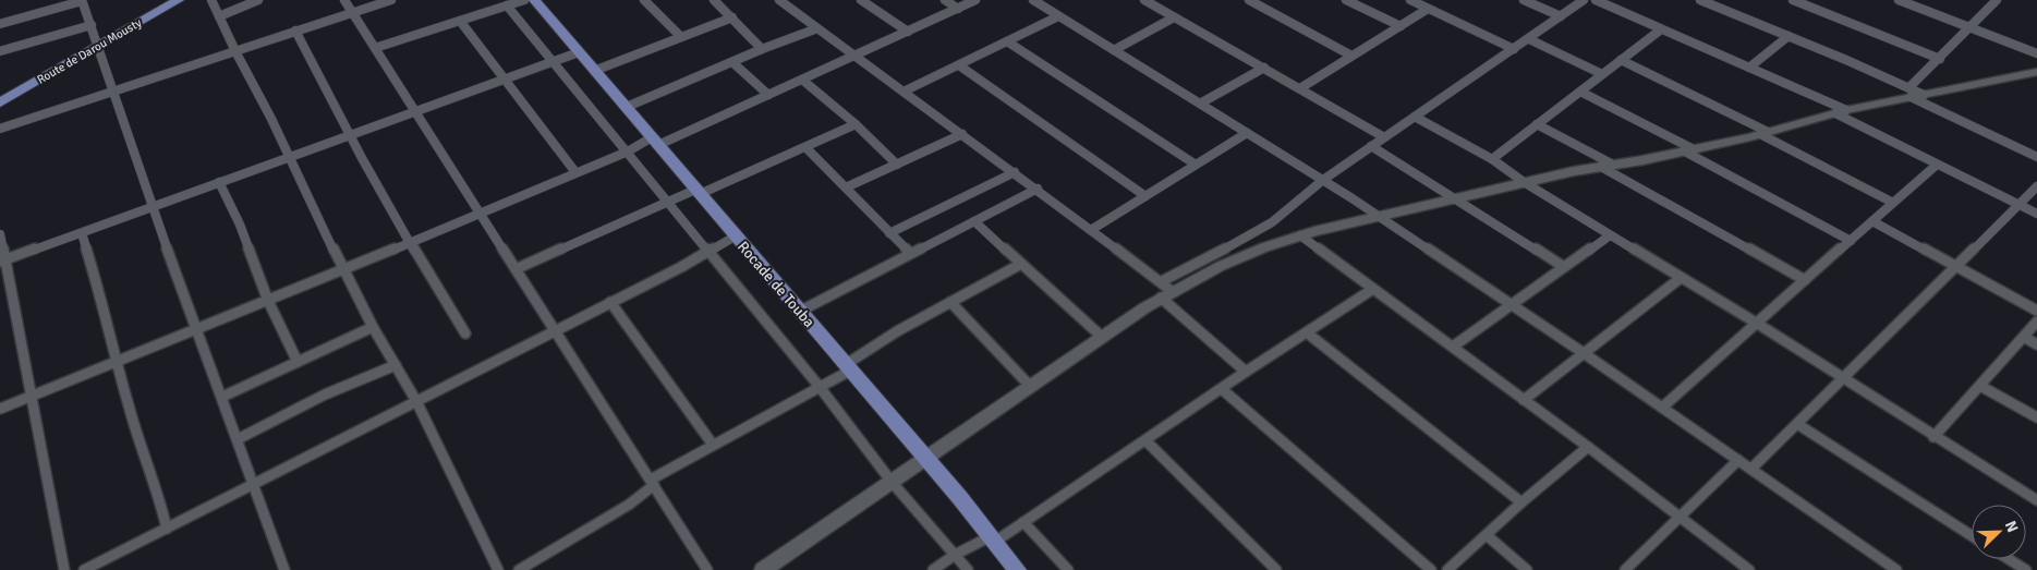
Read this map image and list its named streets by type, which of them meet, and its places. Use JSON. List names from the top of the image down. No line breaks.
{"streets":{"main road":["Route de Darou Mousty","Rocade de Touba"]},"north":"top right"}
